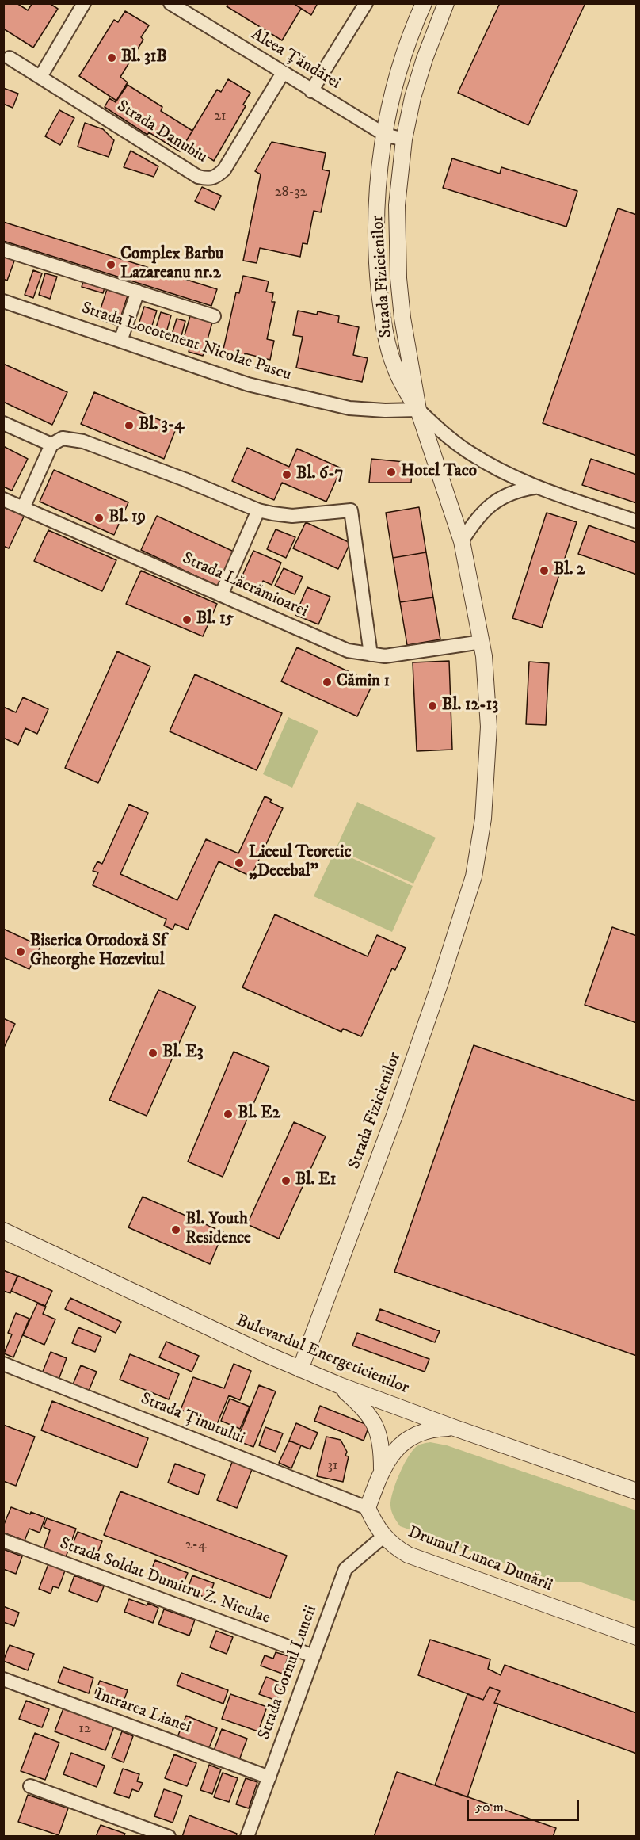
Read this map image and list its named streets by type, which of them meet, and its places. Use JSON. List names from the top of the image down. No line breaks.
{"streets":{"street":["Aleea Țăndărei","Strada Danubiu","Strada Fizicienilor","Strada Locotenent Nicolae Pascu","Strada Lăcrămioarei","Bulevardul Energeticienilor","Strada Ținutului","Drumul Lunca Dunării","Strada Soldat Dumitru Z. Niculae","Strada Cornul Luncii","Intrarea Lianei"]},"crossings":[["Aleea Țăndărei","Strada Danubiu"],["Aleea Țăndărei","Strada Fizicienilor"],["Strada Fizicienilor","Strada Locotenent Nicolae Pascu"],["Strada Fizicienilor","Strada Lăcrămioarei"],["Strada Fizicienilor","Bulevardul Energeticienilor"],["Strada Ținutului","Drumul Lunca Dunării"],["Drumul Lunca Dunării","Strada Cornul Luncii"],["Strada Soldat Dumitru Z. Niculae","Strada Cornul Luncii"],["Strada Cornul Luncii","Intrarea Lianei"]],"places":["Bl. 31B","Complex Barbu Lazareanu nr.2","Bl. 3-4","Hotel Taco","Bl. 6-7","Bl. 19","Bl. 2","Bl. 15","Cămin 1","Bl. 12-13","Liceul Teoretic „Decebal”","Biserica Ortodoxă Sf Gheorghe Hozevitul","Bl. E3","Bl. E2","Bl. E1","Bl. Youth Residence"],"house_numbers":["21","28-32","31","2-4","12"],"scale_bar":"50 m"}
